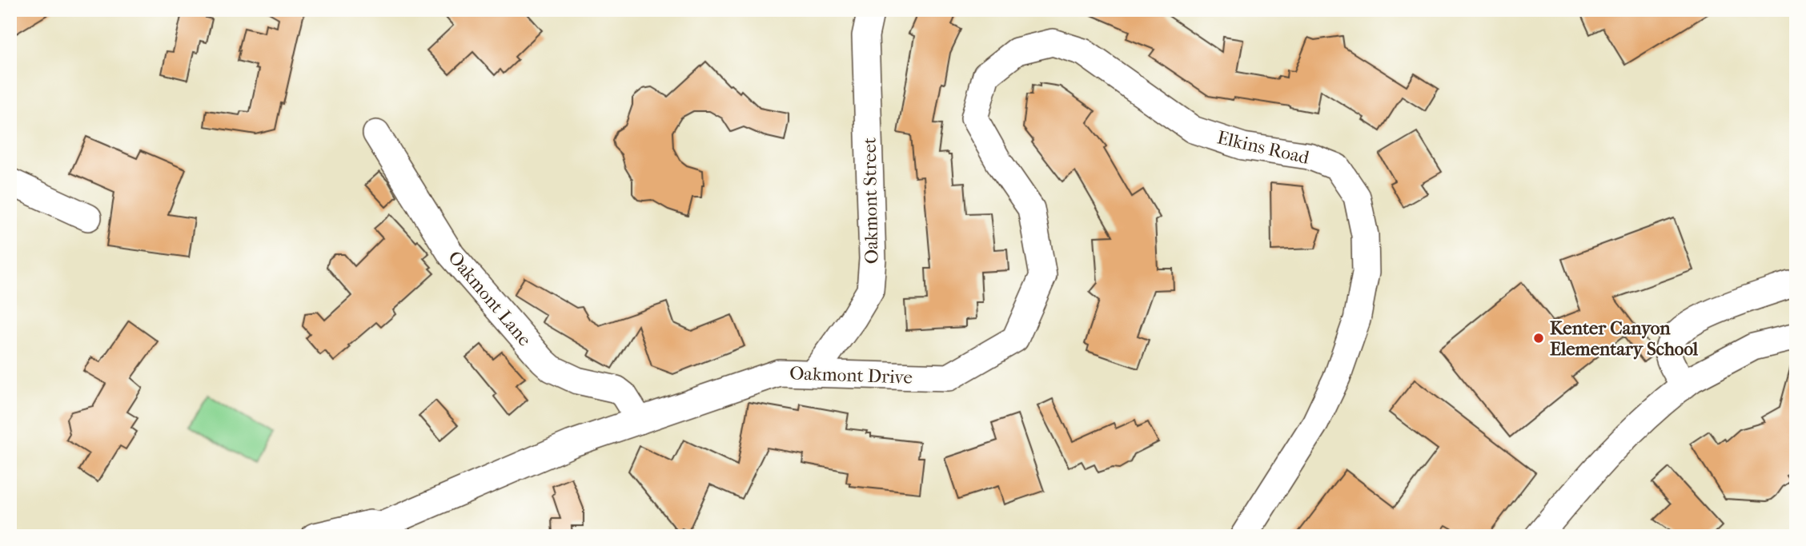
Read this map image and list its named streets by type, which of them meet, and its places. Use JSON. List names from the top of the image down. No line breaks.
{"streets":{"street":["Elkins Road","Oakmont Street","Oakmont Lane","Oakmont Drive"]},"crossings":[["Elkins Road","Oakmont Drive"],["Oakmont Street","Oakmont Drive"],["Oakmont Lane","Oakmont Drive"]],"places":["Kenter Canyon Elementary School"]}
